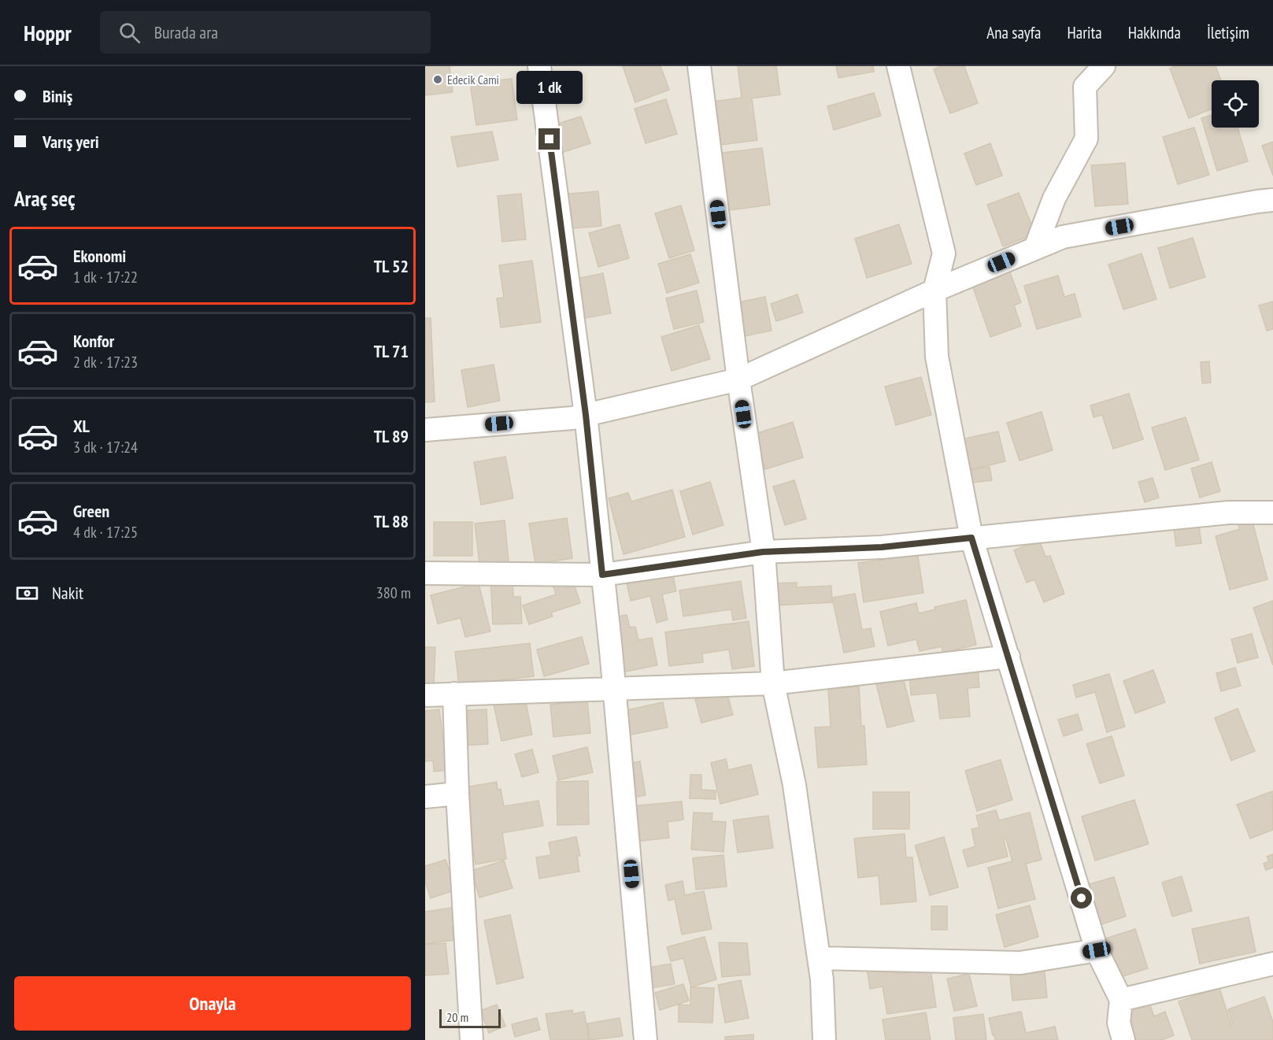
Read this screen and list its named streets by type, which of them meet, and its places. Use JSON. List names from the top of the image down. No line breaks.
{"places":["Edecik Cami"],"scale_bar":"20 m","page":{"header":"Hoppr","search":"Burada ara","nav":["Ana sayfa","Harita","Hakkında","İletişim"],"banner":["Biniş","Varış yeri"],"bubble":"1 dk","heading":"Araç seç","list":[{"name":"Ekonomi","note":"1 dk · 17:22","value":"TL 52"},{"name":"Konfor","note":"2 dk · 17:23","value":"TL 71"},{"name":"XL","note":"3 dk · 17:24","value":"TL 89"},{"name":"Green","note":"4 dk · 17:25","value":"TL 88"}],"pay":["Nakit","380 m"],"buttons":"Onayla","scale":"20 m"}}
